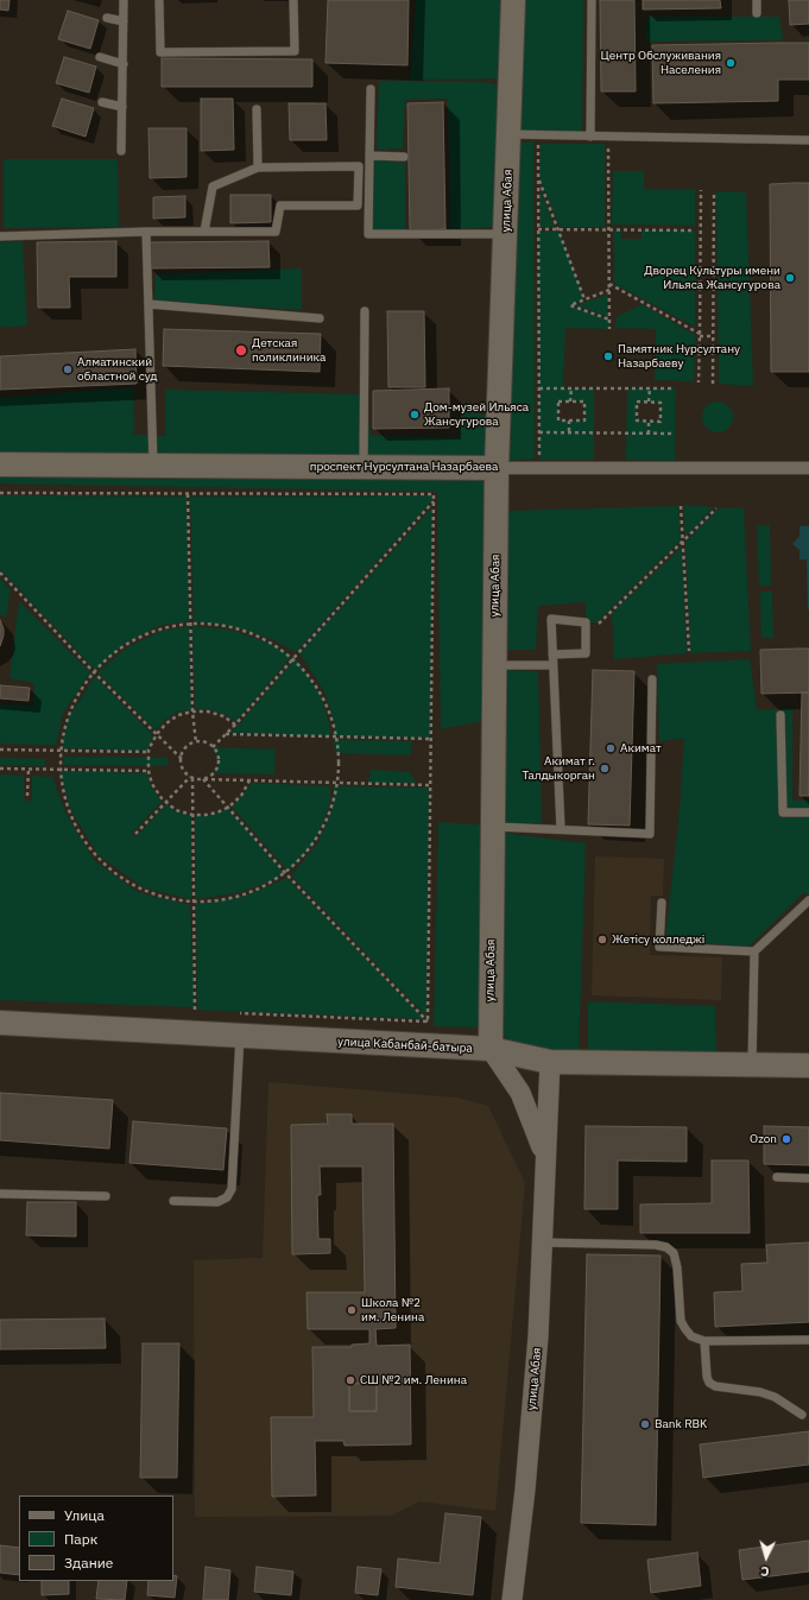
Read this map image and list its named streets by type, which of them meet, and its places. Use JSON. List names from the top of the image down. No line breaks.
{"streets":{"main road":["улица Абая","проспект Нурсултана Назарбаева","улица Кабанбай-батыра"]},"crossings":[["улица Абая","проспект Нурсултана Назарбаева"],["улица Абая","улица Кабанбай-батыра"]],"places":["Центр Обслуживания Населения","Дворец Культуры имени Ильяса Жансугурова","Детская поликлиника","Памятник Нурсултану Назарбаеву","Алматинский областной суд","Дом-музей Ильяса Жансугурова","Акимат","Акимат г. Талдыкорган","Жетісу колледжі","Ozon","Школа №2 им. Ленина","СШ №2 им. Ленина","Bank RBK"],"legend":["Улица","Парк","Здание"],"north":"bottom"}
